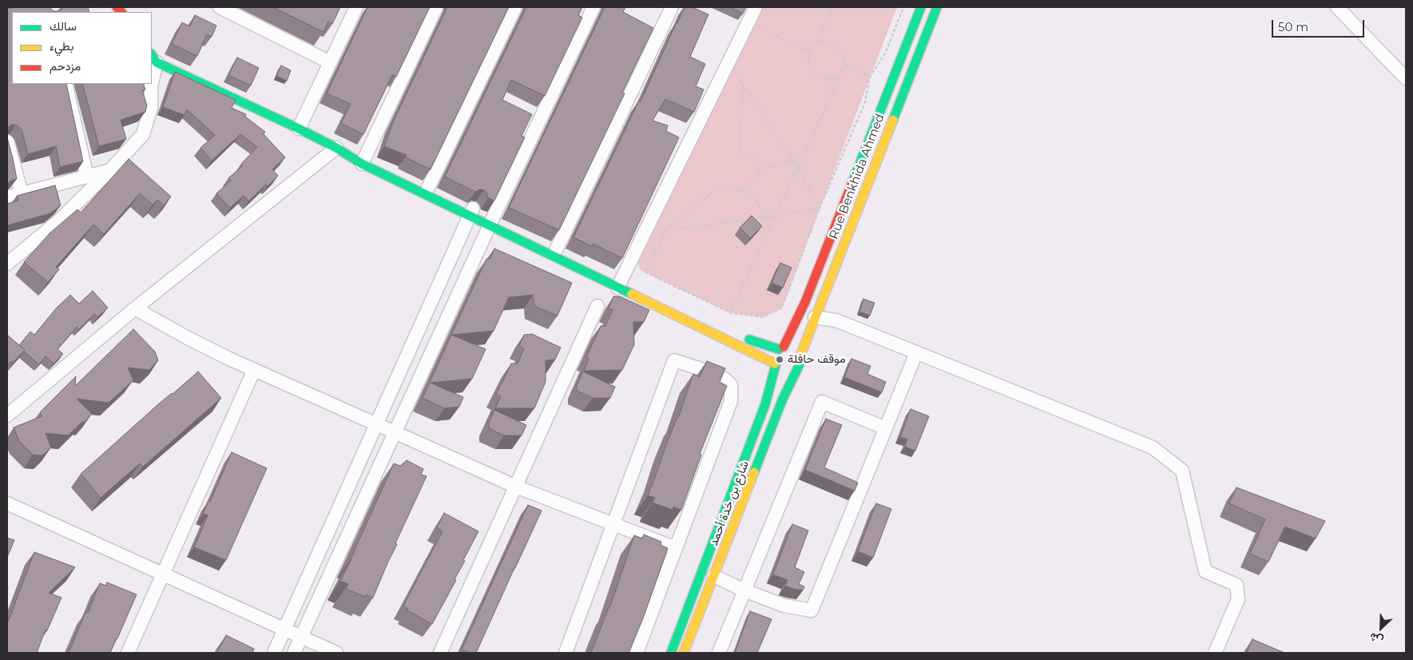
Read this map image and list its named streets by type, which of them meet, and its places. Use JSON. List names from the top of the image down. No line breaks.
{"streets":{"main road":["Rue Benkhida Ahmed","شارع بن خدة أحمد"]},"crossings":[["Rue Benkhida Ahmed","شارع بن خدة أحمد"]],"places":["موقف حافلة"],"legend":["سالك","بطيء","مزدحم"],"scale_bar":"50 m","north":"bottom left"}
